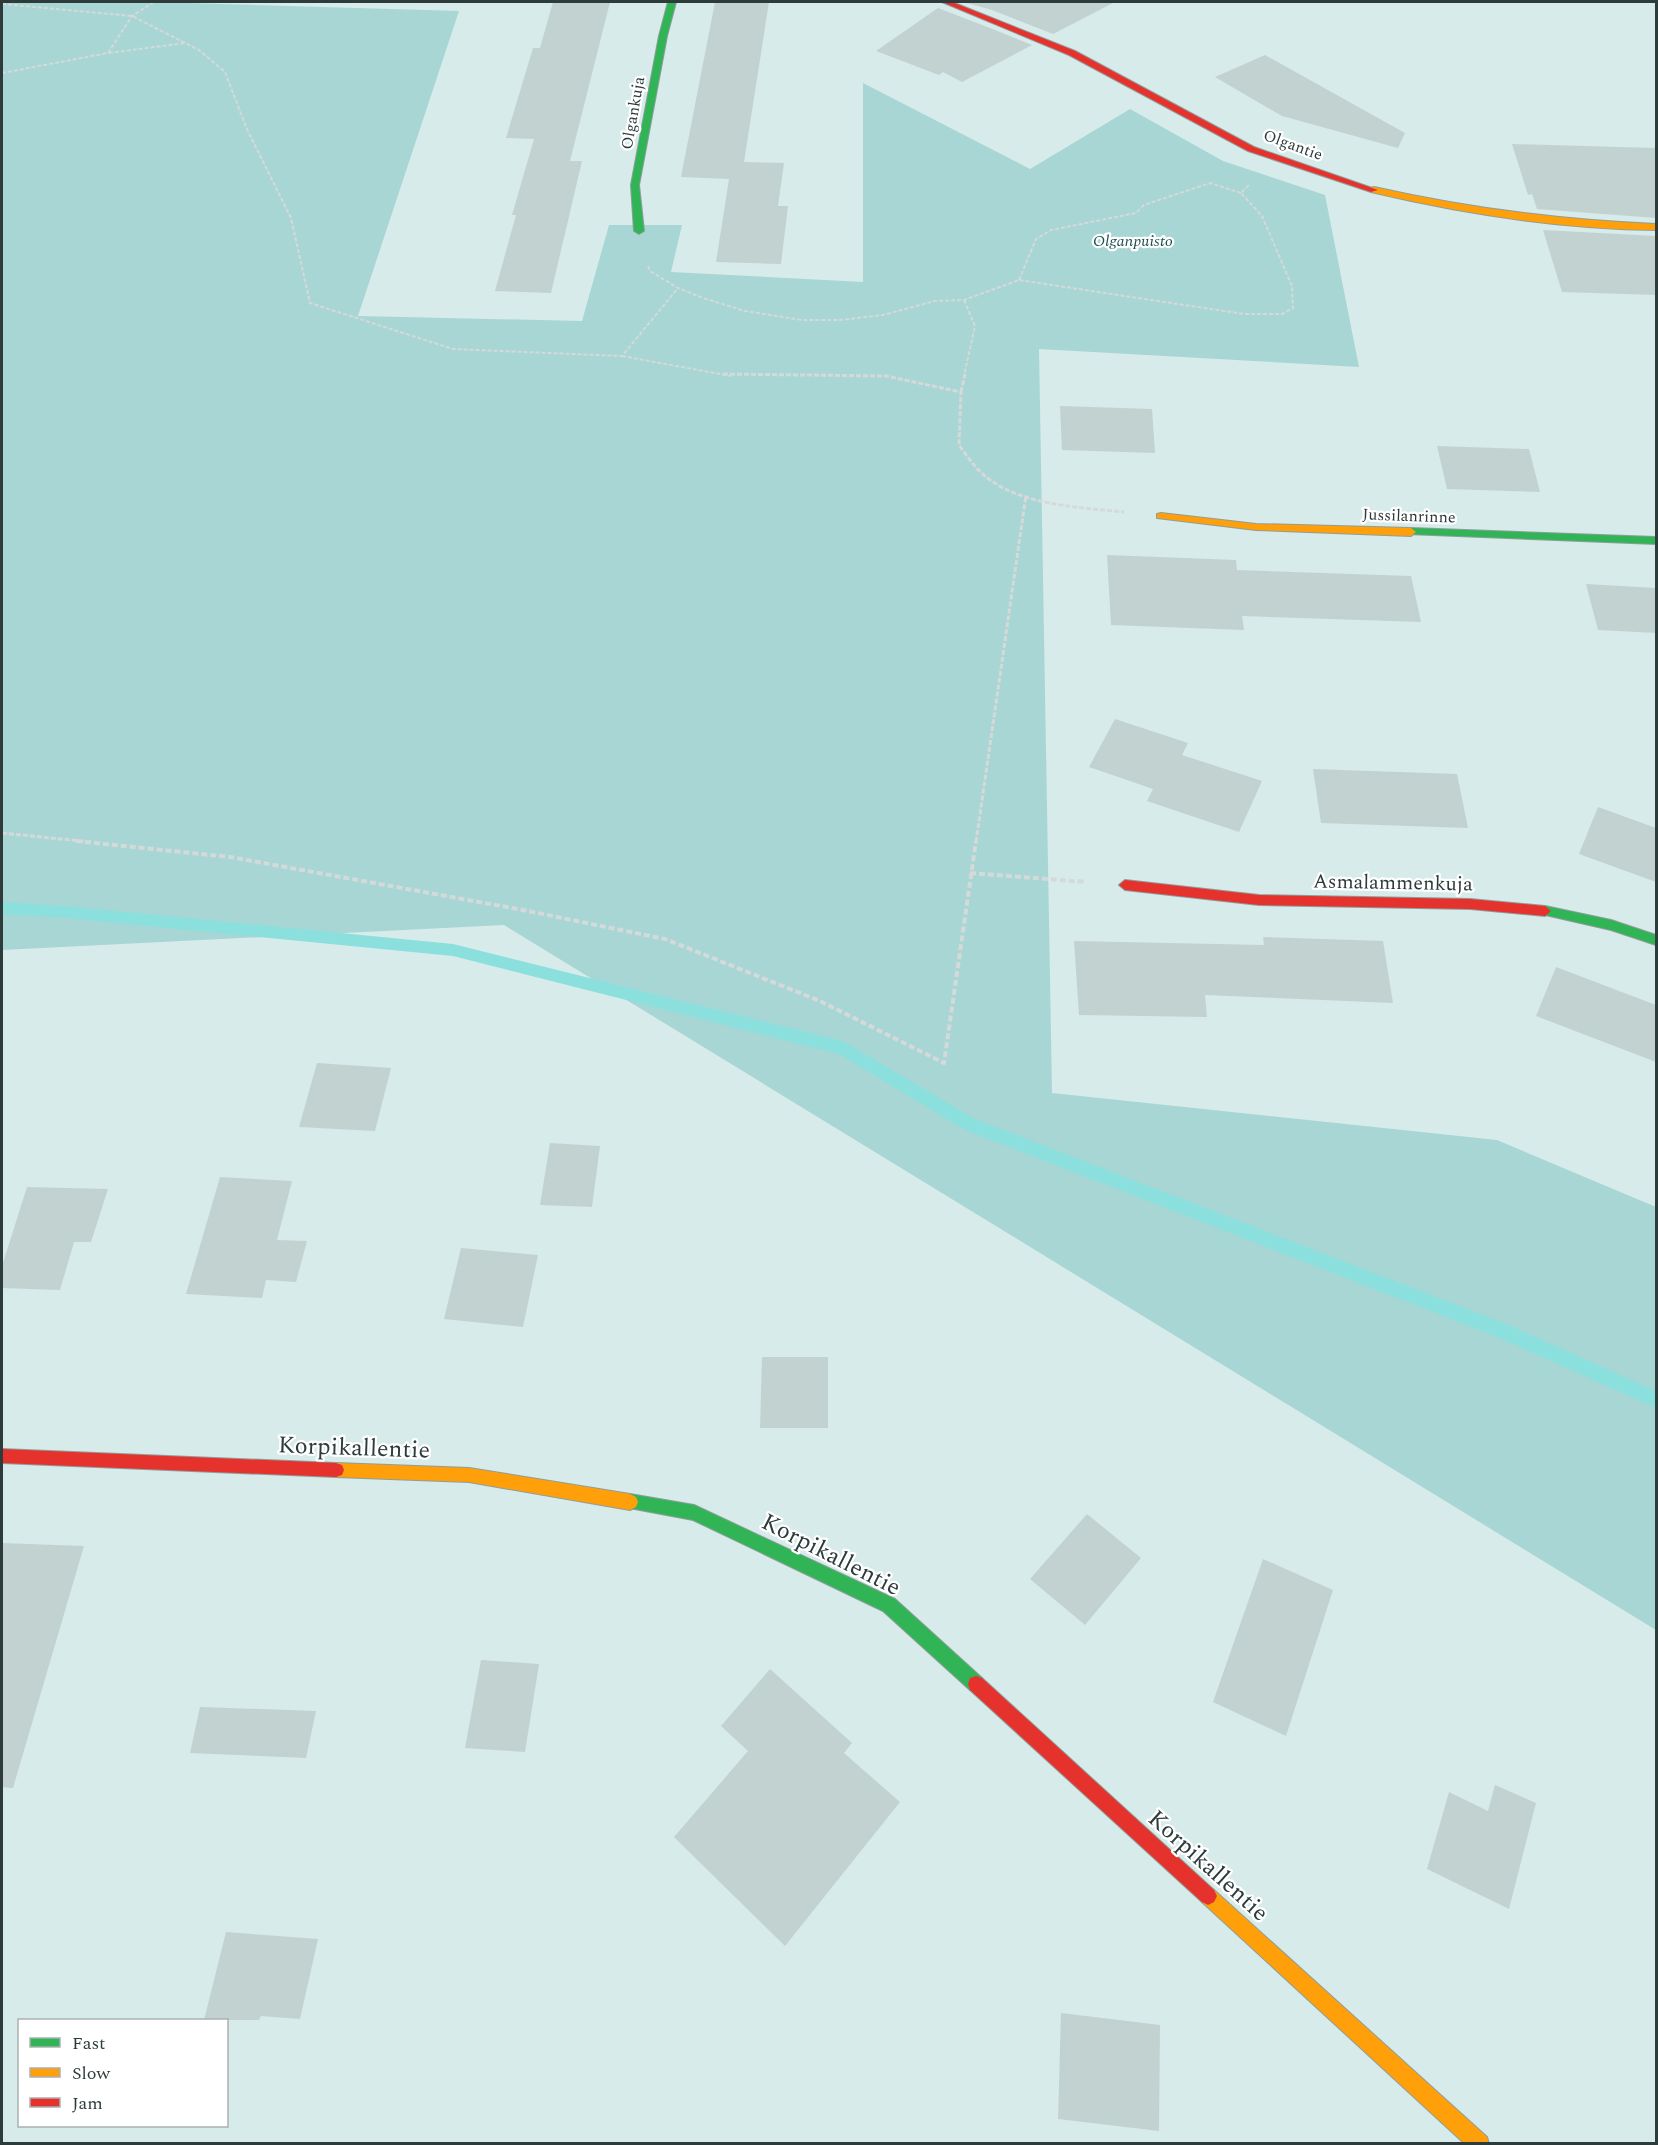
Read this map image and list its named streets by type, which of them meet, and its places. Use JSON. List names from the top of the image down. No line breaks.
{"streets":{"street":["Olgankuja","Olgantie","Jussilanrinne","Asmalammenkuja","Korpikallentie"]},"parks":["Olganpuisto"],"legend":["Fast","Slow","Jam"]}
